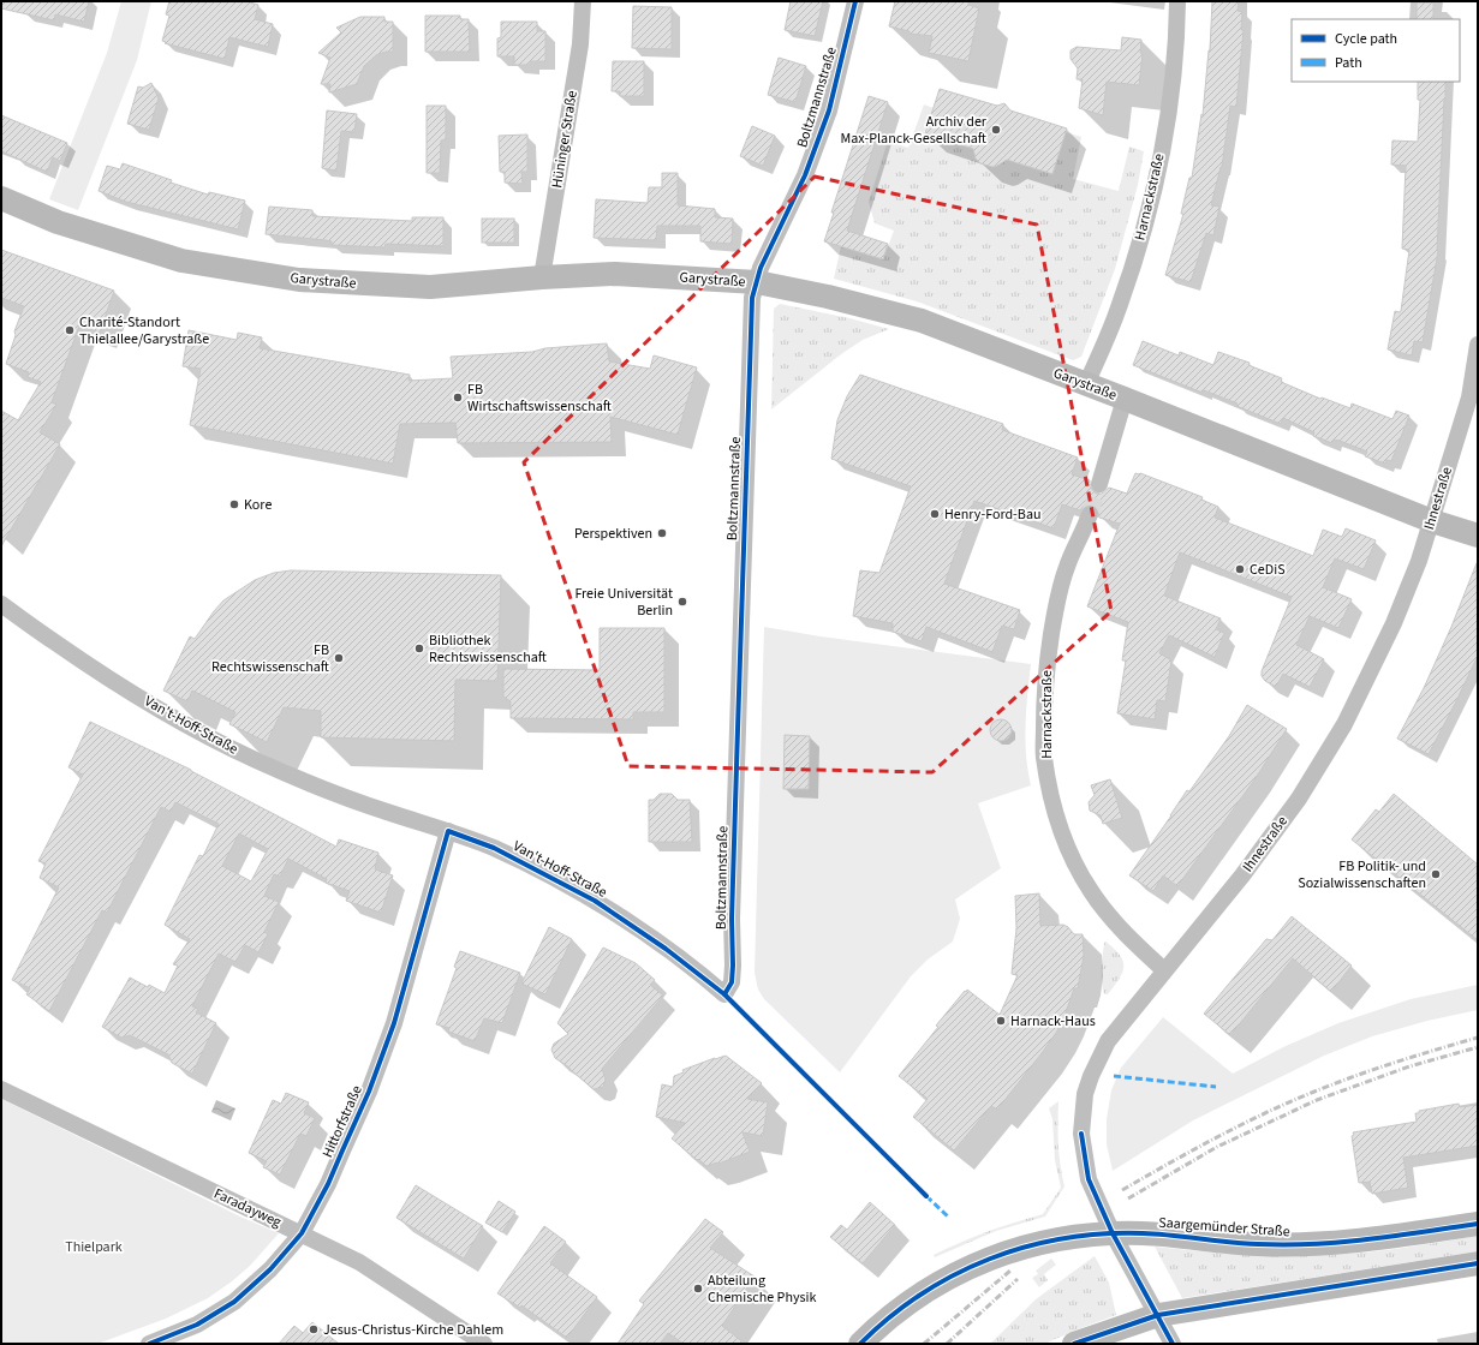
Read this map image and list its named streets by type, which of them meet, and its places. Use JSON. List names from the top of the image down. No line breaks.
{"streets":{"street":["Boltzmannstraße","Hüninger Straße","Harnackstraße","Garystraße","Ihnestraße","Van't-Hoff-Straße","Hittorfstraße","Faradayweg","Saargemünder Straße"]},"crossings":[["Boltzmannstraße","Garystraße"],["Boltzmannstraße","Van't-Hoff-Straße"],["Hüninger Straße","Garystraße"],["Harnackstraße","Garystraße"],["Harnackstraße","Ihnestraße"],["Garystraße","Ihnestraße"],["Ihnestraße","Saargemünder Straße"],["Van't-Hoff-Straße","Hittorfstraße"],["Hittorfstraße","Faradayweg"]],"parks":["Thielpark"],"places":["Archiv der Max-Planck-Gesellschaft","Charité-Standort Thielallee/Garystraße","FB Wirtschaftswissenschaft","Kore","Henry-Ford-Bau","Perspektiven","CeDiS","Freie Universität Berlin","Bibliothek Rechtswissenschaft","FB Rechtswissenschaft","FB Politik- und Sozialwissenschaften","Harnack-Haus","Abteilung Chemische Physik","Jesus-Christus-Kirche Dahlem"],"legend":["Cycle path","Path"]}
